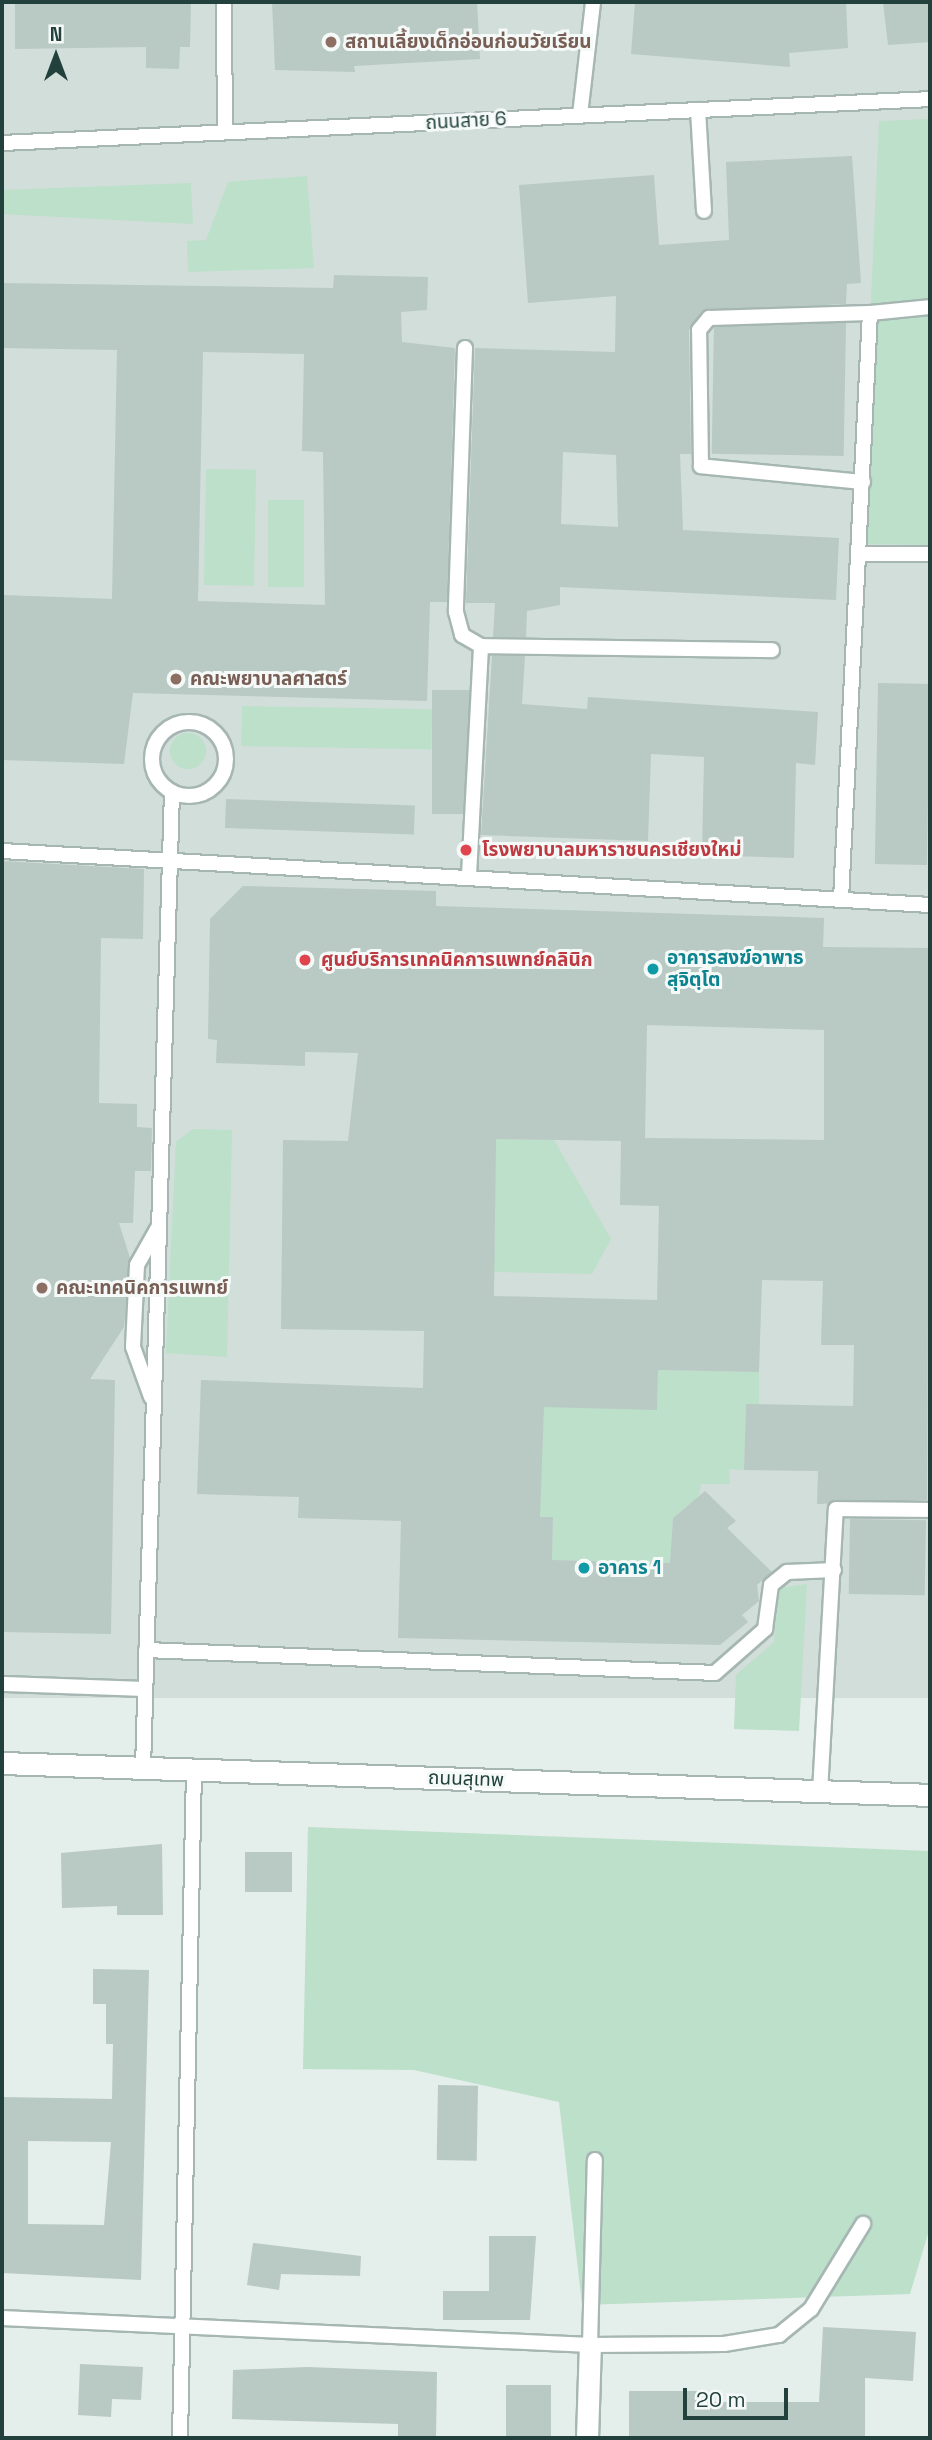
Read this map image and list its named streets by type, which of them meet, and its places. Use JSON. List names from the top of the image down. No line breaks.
{"streets":{"main road":["ถนนสุเทพ"],"lane":["ถนนสาย 6"]},"places":["สถานเลี้ยงเด็กอ่อนก่อนวัยเรียน","คณะพยาบาลศาสตร์","โรงพยาบาลมหาราชนครเชียงใหม่","ศูนย์บริการเทคนิคการแพทย์คลินิก","อาคารสงฆ์อาพาธ สุจิตฺโต","คณะเทคนิคการแพทย์","อาคาร 1"],"scale_bar":"20 m","north":"top"}
